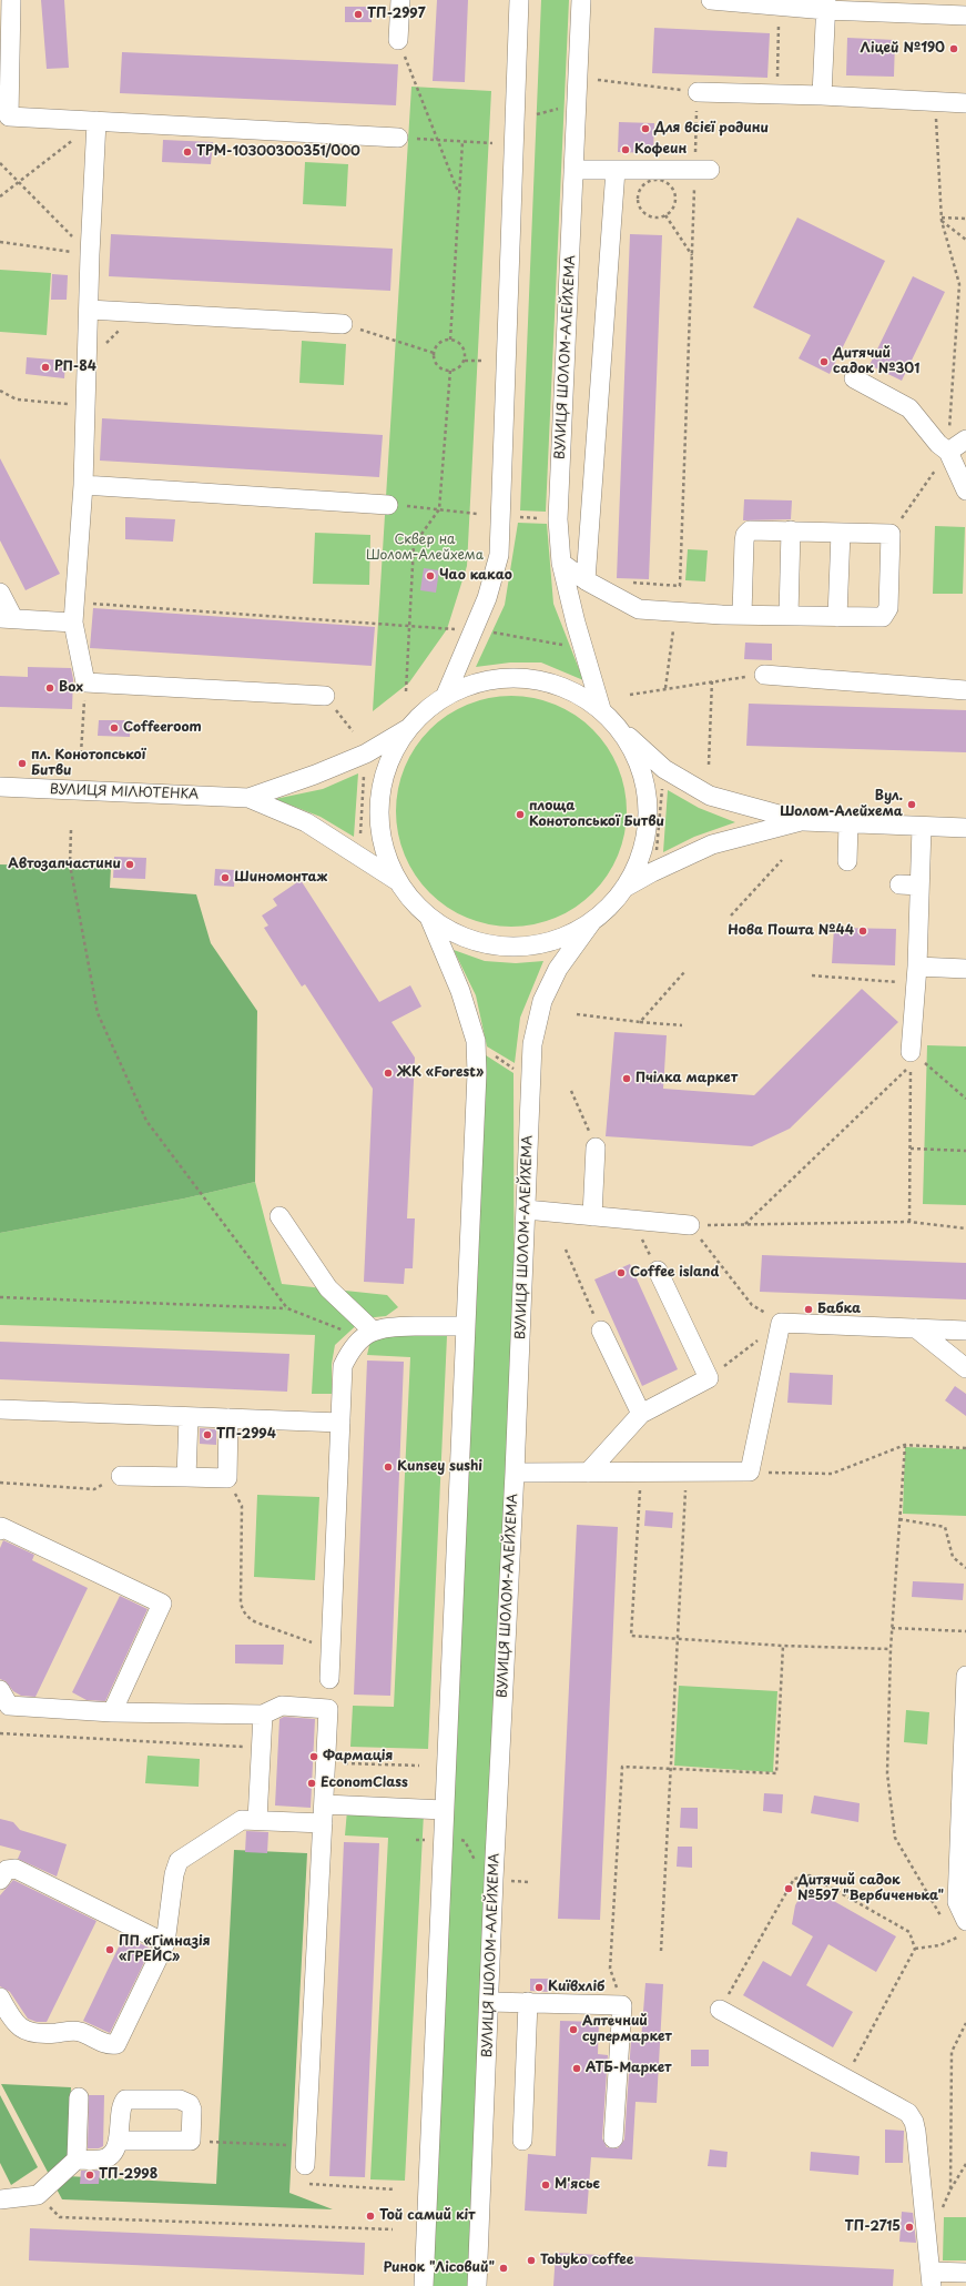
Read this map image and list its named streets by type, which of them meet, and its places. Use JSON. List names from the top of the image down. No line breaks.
{"streets":{"street":["ВУЛИЦЯ ШОЛОМ-АЛЕЙХЕМА","ВУЛИЦЯ МІЛЮТЕНКА"]},"parks":["Сквер на Шолом-Алейхема"],"places":["ТП-2997","Ліцей №190","Для всієї родини","Кофеин","ТРМ-10300300351/000","Дитячий садок №301","РП-84","Чао какао","Box","Coffeeroom","пл. Конотопської Битви","Вул. Шолом-Алейхема","площа Конотопської Битви","Автозапчастини","Шиномонтаж","Нова Пошта №44","ЖК «Forest»","Пчілка маркет","Coffee island","Бабка","ТП-2994","Kunsey sushi","Фармація","EconomClass","Дитячий садок №597 \"Вербиченька\"","ПП «Гімназія «ГРЕЙС»","Київхліб","Аптечний супермаркет","АТБ-Маркет","ТП-2998","М'ясьє","Той самий кіт","ТП-2715","Tobyko coffee","Ринок \"Лісовий\""]}
